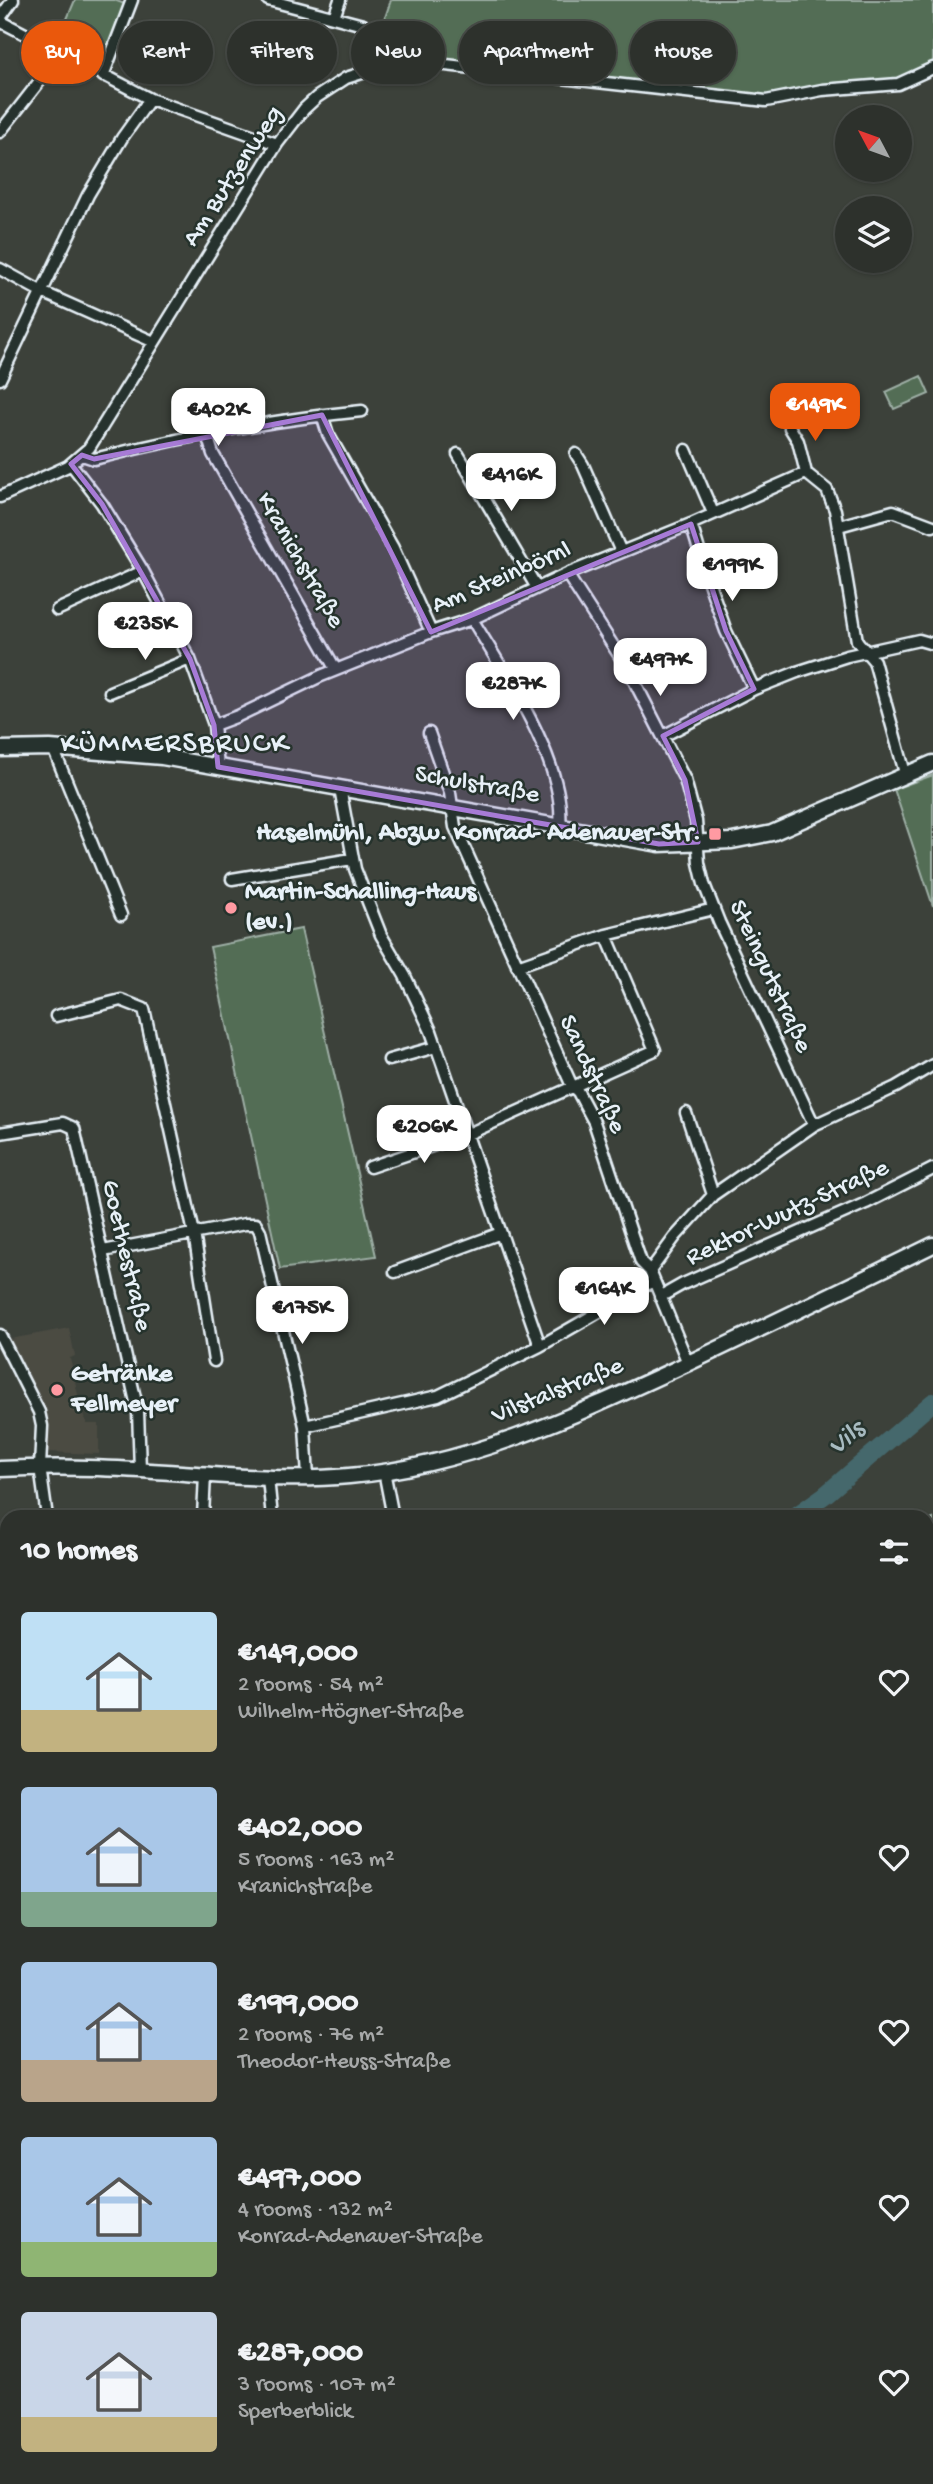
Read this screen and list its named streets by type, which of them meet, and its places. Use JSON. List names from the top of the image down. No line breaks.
{"streets":{"main road":["Schulstraße","Vilstalstraße"],"street":["Am Butzenweg","Kranichstraße","Am Steinbörnl","Steingutstraße","Sandstraße","Rektor-Wutz-Straße","Goethestraße"]},"crossings":[["Kranichstraße","Am Steinbörnl"],["Am Steinbörnl","Steingutstraße"],["Schulstraße","Steingutstraße"],["Schulstraße","Sandstraße"],["Sandstraße","Rektor-Wutz-Straße"],["Sandstraße","Vilstalstraße"],["Goethestraße","Vilstalstraße"]],"districts":["KÜMMERSBRUCK"],"water":["Vils"],"places":{"transit":["Haselmühl, Abzw. Konrad- Adenauer-Str."],"other":["Martin-Schalling-Haus (ev.)","Getränke Fellmeyer"]},"north":"top left","page":{"chip":["Buy","Rent","Filters","New","Apartment","House"],"price":["€149K","€402K","€416K","€199K","€235K","€497K","€287K","€206K","€164K","€175K"],"heading":"10 homes","list":[{"name":"€149,000","note":"2 rooms · 54 m² · Wilhelm-Högner-Straße"},{"name":"€402,000","note":"5 rooms · 163 m² · Kranichstraße"},{"name":"€199,000","note":"2 rooms · 76 m² · Theodor-Heuss-Straße"},{"name":"€497,000","note":"4 rooms · 132 m² · Konrad-Adenauer-Straße"},{"name":"€287,000","note":"3 rooms · 107 m² · Sperberblick"}]}}
